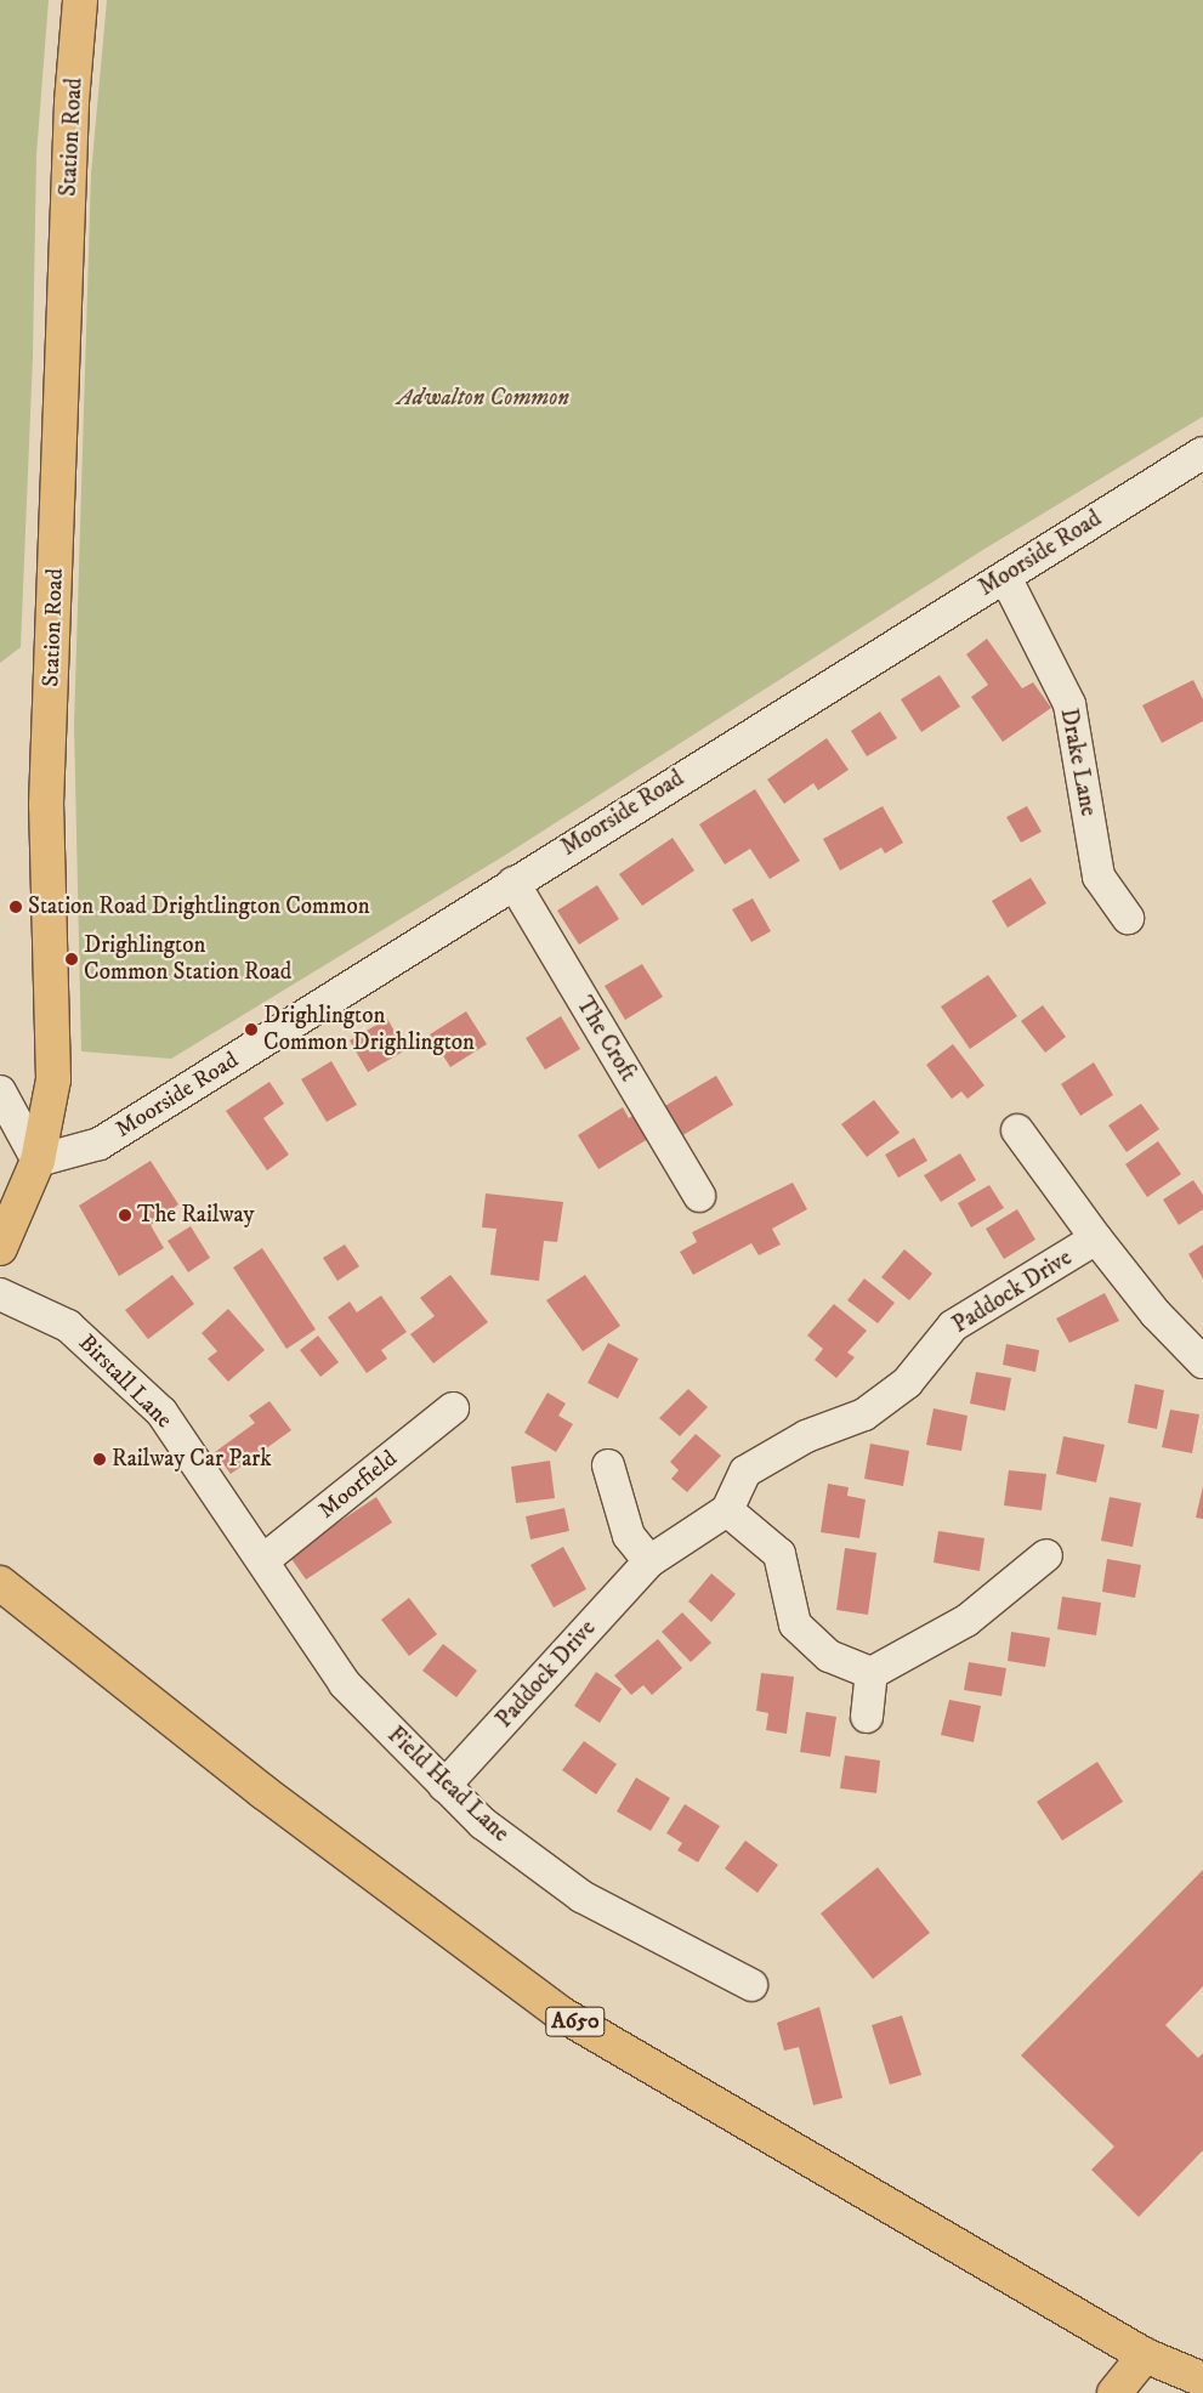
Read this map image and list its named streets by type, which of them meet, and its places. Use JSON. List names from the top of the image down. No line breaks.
{"streets":{"main road":["Station Road","A650"],"street":["Moorside Road","Drake Lane","The Croft","Paddock Drive","Birstall Lane","Moorfield","Field Head Lane"]},"crossings":[["Station Road","Moorside Road"],["Moorside Road","Drake Lane"],["Moorside Road","The Croft"],["Paddock Drive","Field Head Lane"],["Birstall Lane","Moorfield"],["Birstall Lane","Field Head Lane"],["Moorfield","Field Head Lane"]],"parks":["Adwalton Common"],"places":["Station Road Drightlington Common","Drighlington Common Station Road","Drighlington Common Drighlington","The Railway","Railway Car Park"]}
